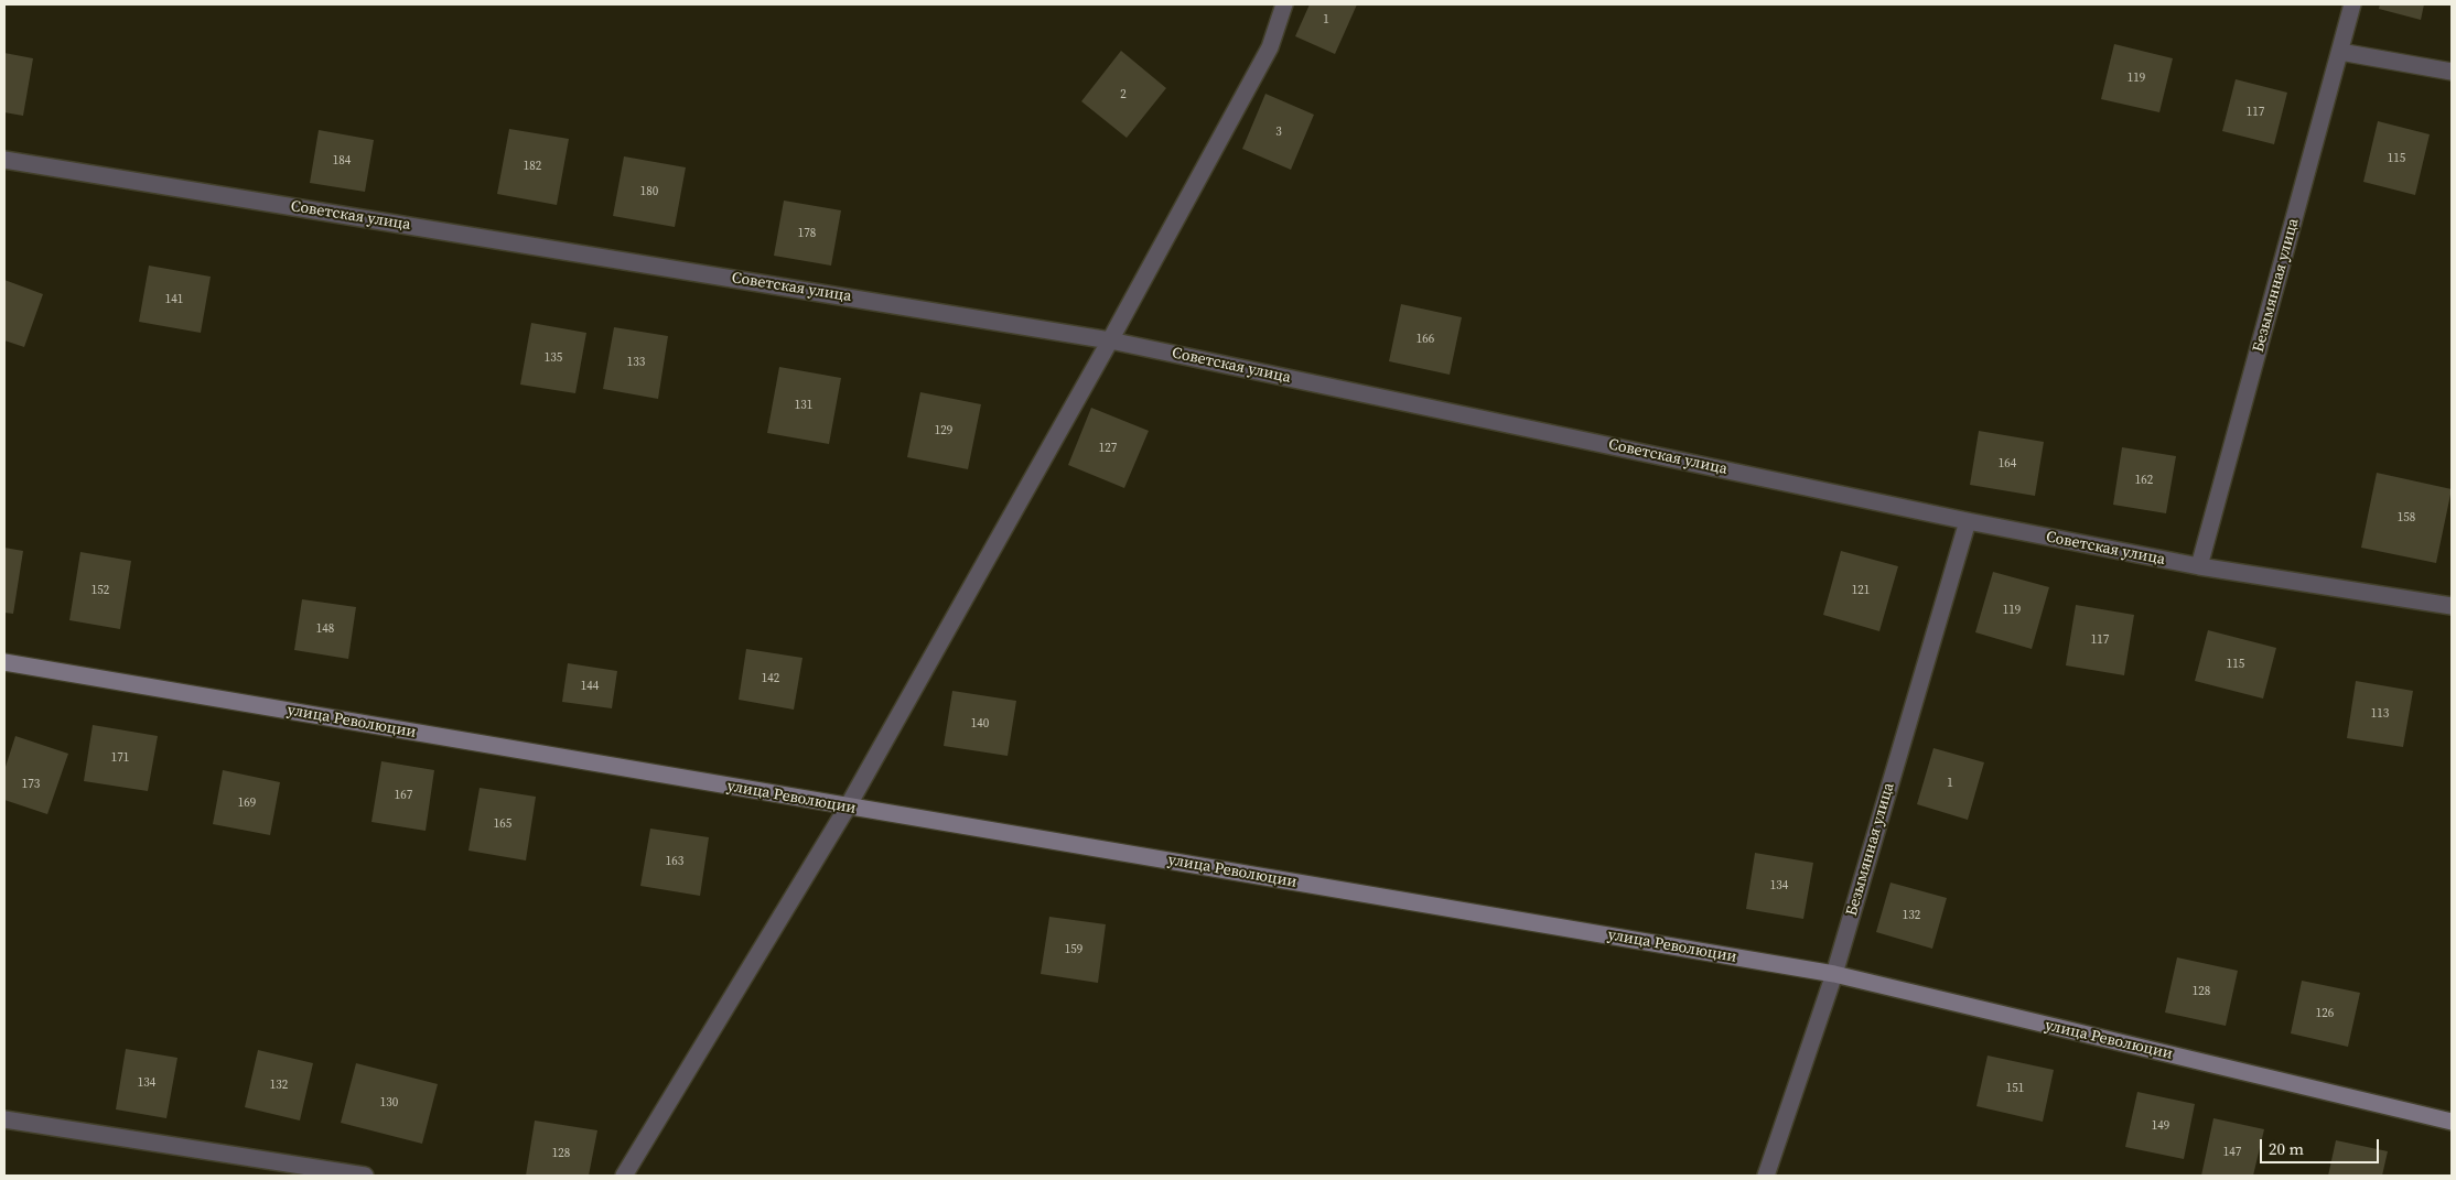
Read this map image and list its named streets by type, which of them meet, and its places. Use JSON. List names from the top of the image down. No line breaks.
{"streets":{"street":["Советская улица","Безымянная улица","улица Революции"]},"crossings":[["Советская улица","Безымянная улица"],["Безымянная улица","улица Революции"]],"house_numbers":["1","119","2","117","3","115","184","182","180","178","141","166","135","133","131","129","127","164","162","158","152","121","119","148","117","115","142","144","113","140","171","1","173","167","169","165","163","134","132","159","128","126","134","132","151","130","149","147","128"],"scale_bar":"20 m"}
